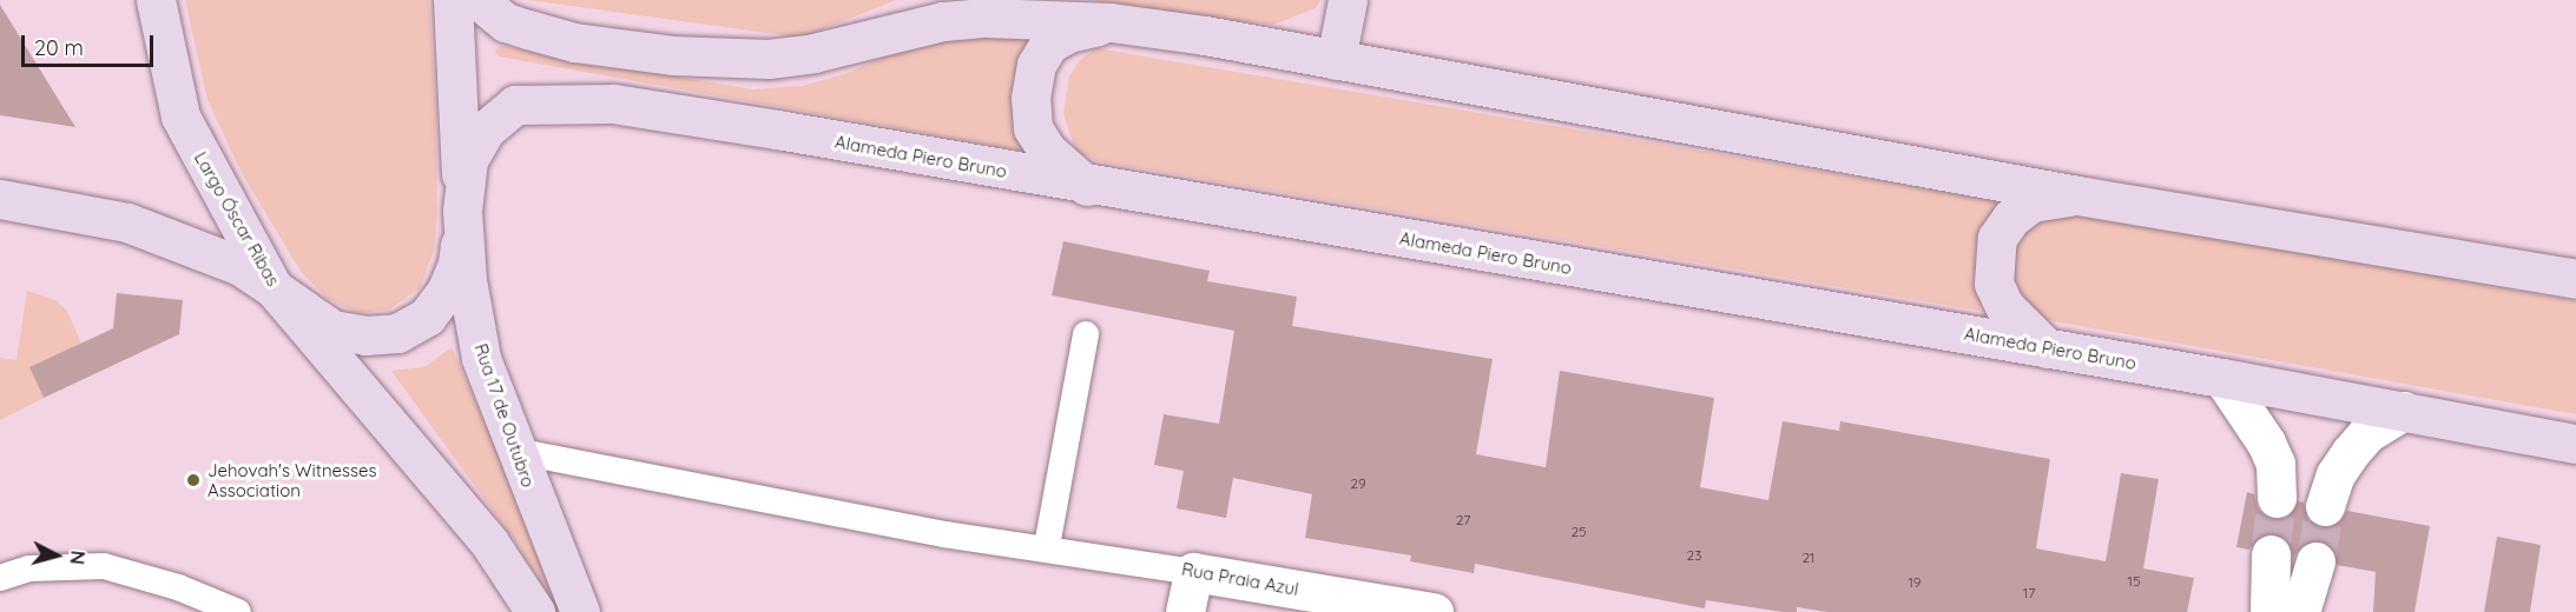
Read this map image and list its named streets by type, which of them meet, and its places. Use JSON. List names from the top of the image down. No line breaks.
{"streets":{"street":["Alameda Piero Bruno","Largo Óscar Ribas","Rua 17 de Outubro","Rua Praia Azul"]},"crossings":[["Alameda Piero Bruno","Largo Óscar Ribas"],["Alameda Piero Bruno","Rua 17 de Outubro"],["Largo Óscar Ribas","Rua 17 de Outubro"],["Rua 17 de Outubro","Rua Praia Azul"]],"places":["Jehovah's Witnesses Association"],"house_numbers":["29","27","25","23","21","15","19","17"],"scale_bar":"20 m","north":"right"}
